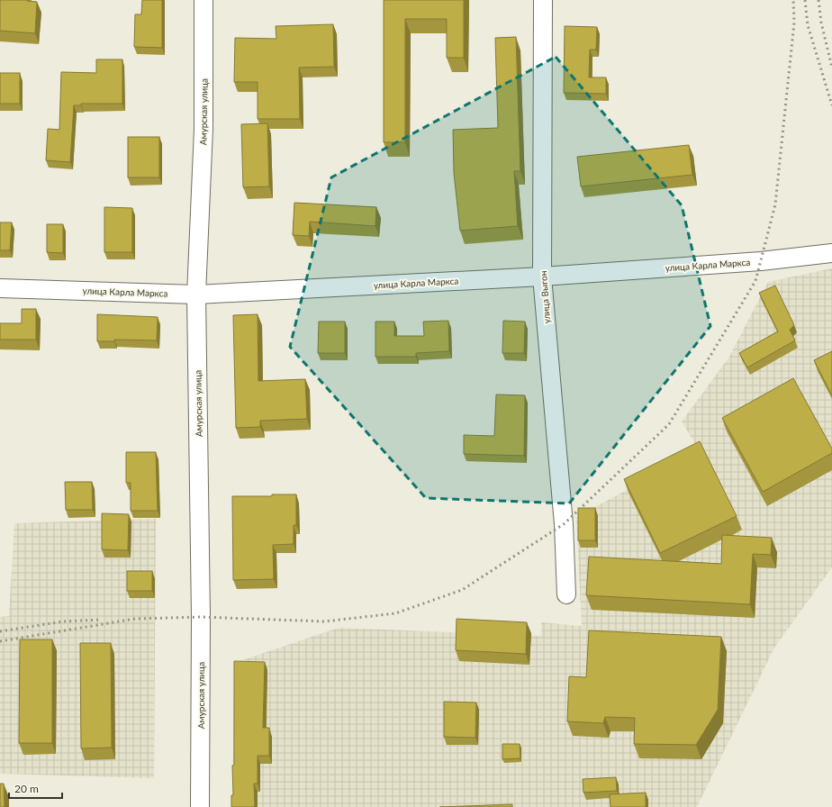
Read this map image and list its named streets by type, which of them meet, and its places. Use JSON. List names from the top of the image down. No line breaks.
{"streets":{"street":["Амурская улица","улица Карла Маркса","улица Выгон"]},"crossings":[["Амурская улица","улица Карла Маркса"],["улица Карла Маркса","улица Выгон"]],"scale_bar":"20 m"}
